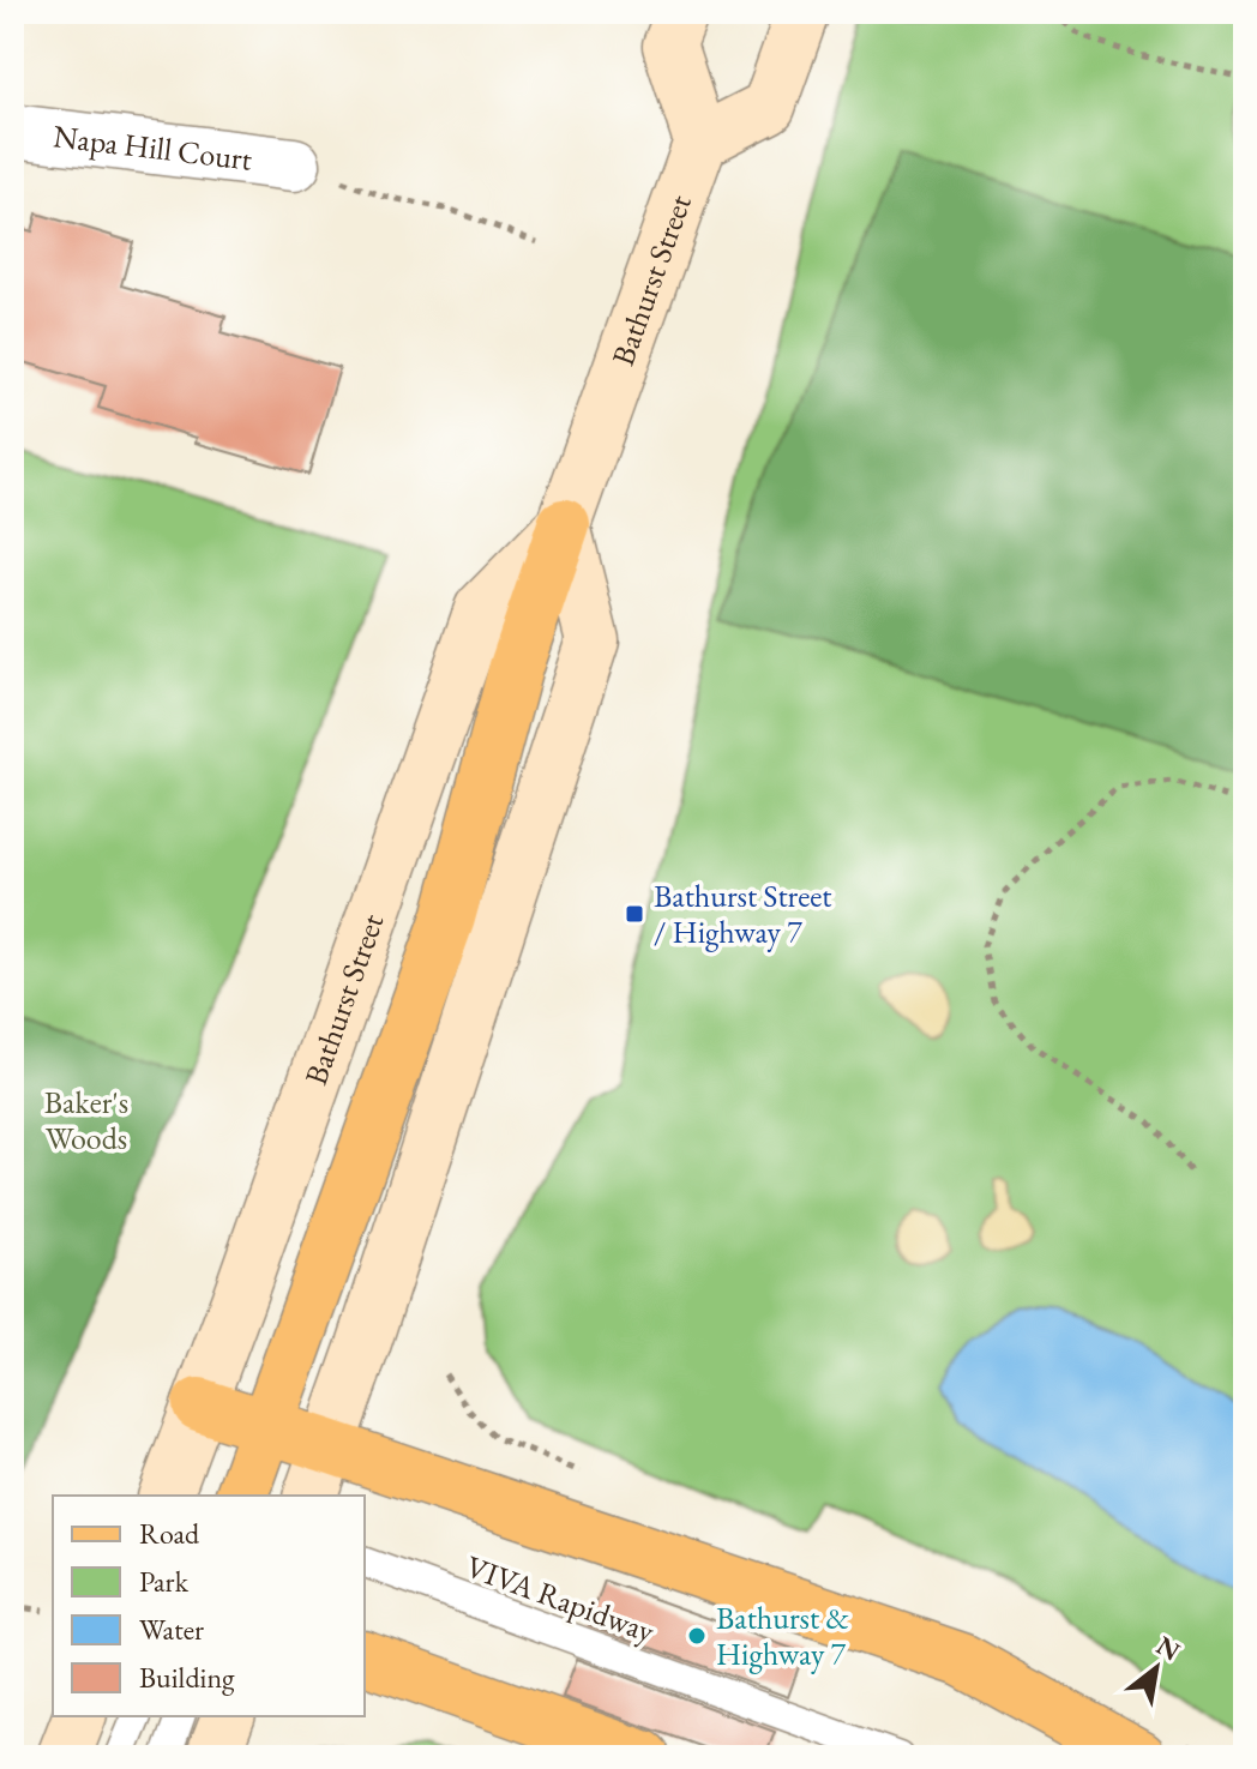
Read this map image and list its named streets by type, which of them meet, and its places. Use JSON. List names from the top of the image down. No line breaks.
{"streets":{"main road":["Bathurst Street"],"street":["Napa Hill Court"],"lane":["VIVA Rapidway"]},"parks":["Baker's Woods"],"places":{"transit":["Bathurst Street / Highway 7"],"other":["Bathurst & Highway 7"]},"legend":["Road","Park","Water","Building"],"north":"top right"}
